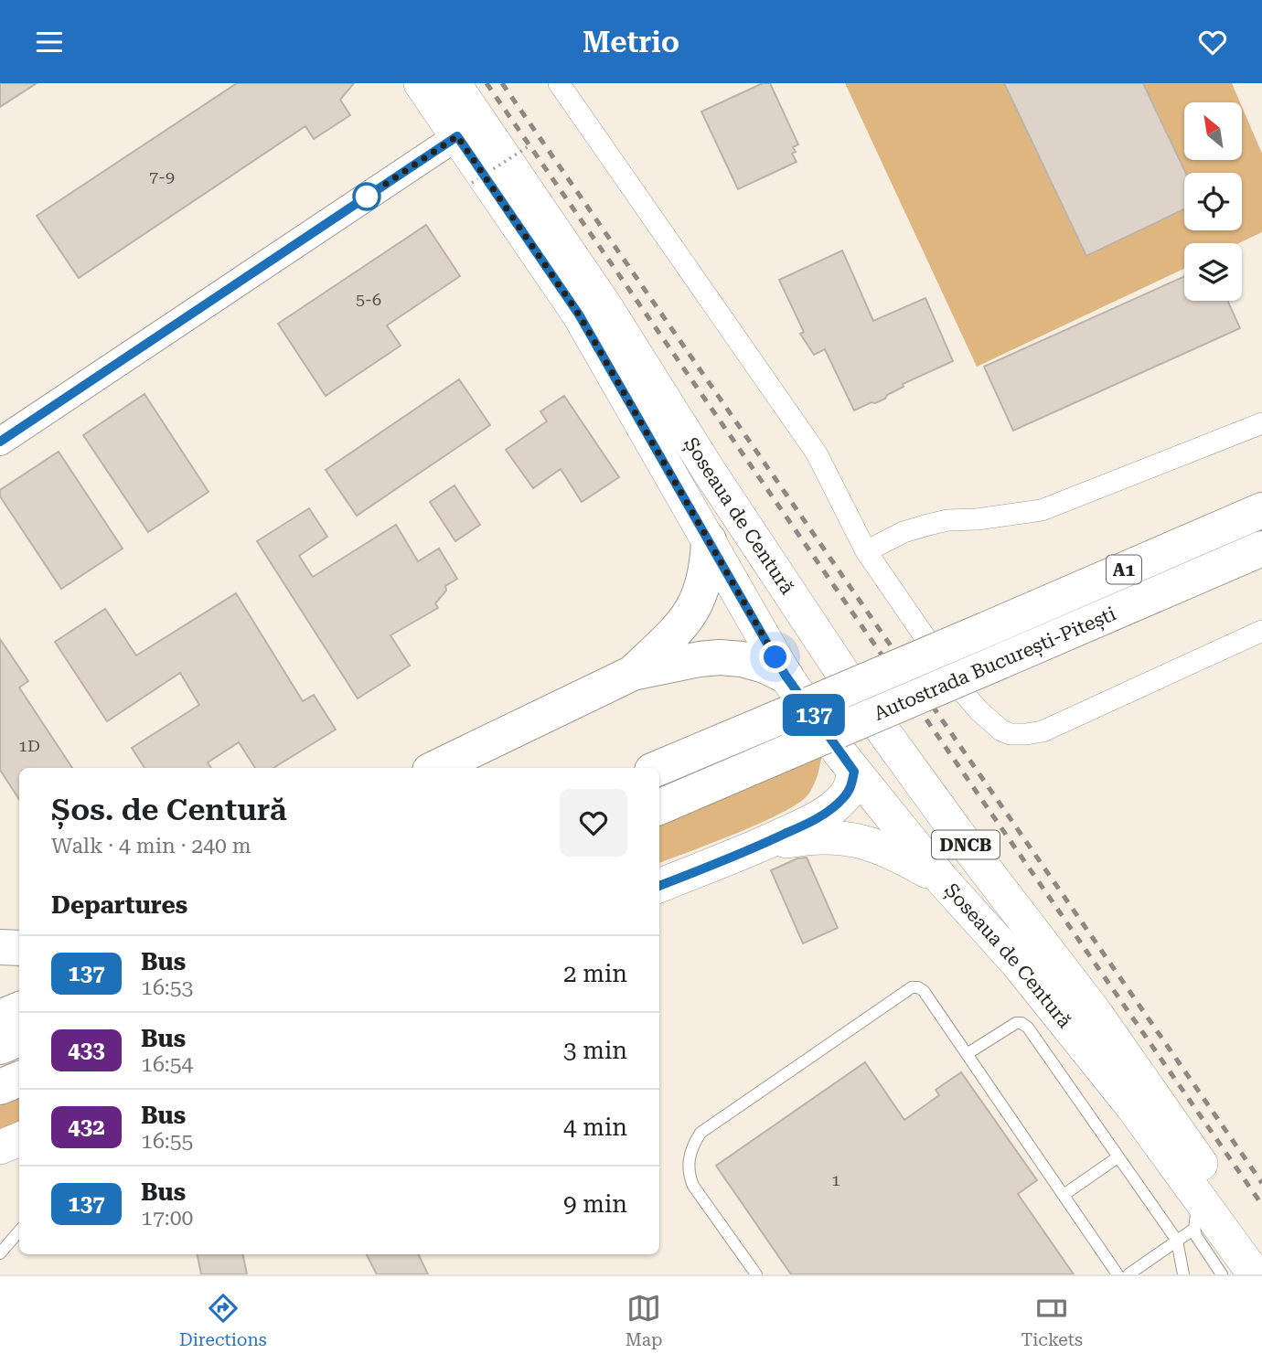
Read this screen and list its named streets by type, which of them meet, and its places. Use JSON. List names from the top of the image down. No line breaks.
{"streets":{"highway":["A1","Autostrada București-Pitești"],"main road":["Șoseaua de Centură","DNCB"]},"lines":["bus line 137"],"house_numbers":["7-9","5-6","1D","1"],"north":"top left","page":{"header":"Metrio","on_map":"137","heading":[["Șos. de Centură","Walk · 4 min · 240 m"],"Departures"],"list":[{"mark":"137","name":"Bus","note":"16:53","value":"2 min"},{"mark":"433","name":"Bus","note":"16:54","value":"3 min"},{"mark":"432","name":"Bus","note":"16:55","value":"4 min"},{"mark":"137","name":"Bus","note":"17:00","value":"9 min"}],"tabs":["Directions","Map","Tickets"]}}
